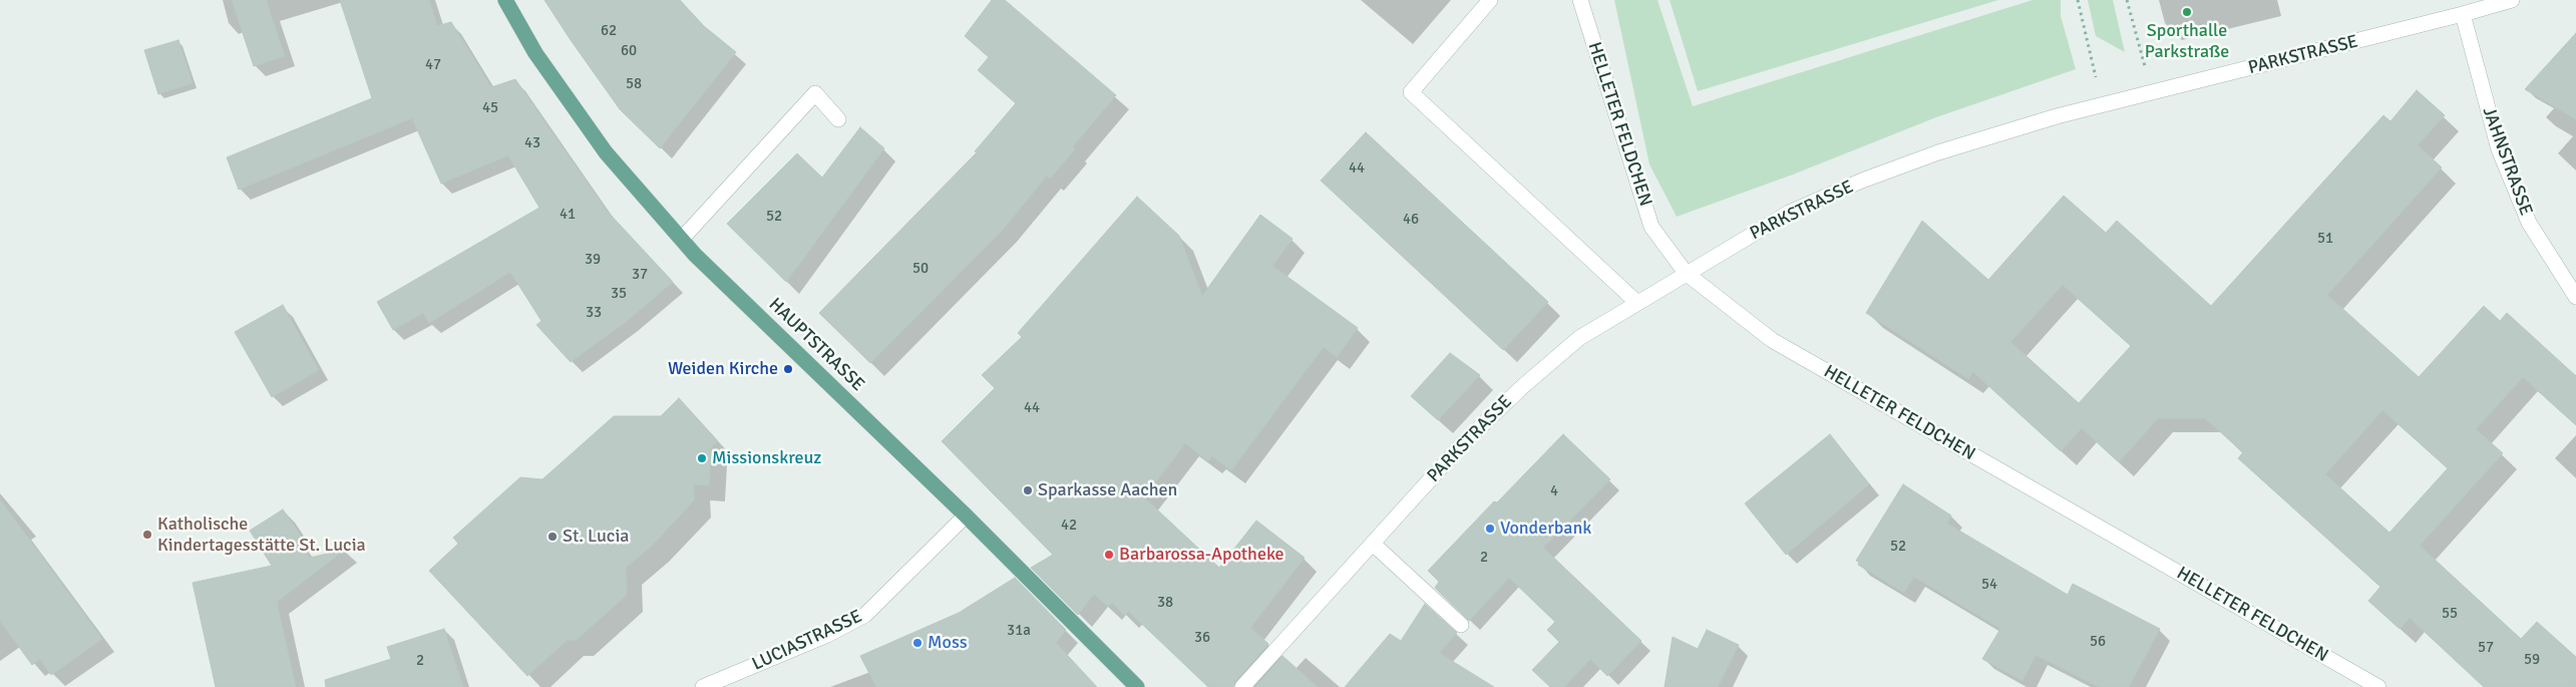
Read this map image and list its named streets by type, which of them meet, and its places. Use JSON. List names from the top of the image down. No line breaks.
{"streets":{"main road":["HAUPTSTRASSE"],"street":["PARKSTRASSE","HELLETER FELDCHEN","JAHNSTRASSE","LUCIASTRASSE"]},"crossings":[["PARKSTRASSE","HELLETER FELDCHEN"],["PARKSTRASSE","JAHNSTRASSE"],["HAUPTSTRASSE","LUCIASTRASSE"]],"places":["Sporthalle Parkstraße","Weiden Kirche","Missionskreuz","Sparkasse Aachen","Vonderbank","Katholische Kindertagesstätte St. Lucia","St. Lucia","Barbarossa-Apotheke","Moss"],"house_numbers":["62","60","47","58","45","43","44","41","52","46","51","39","50","37","35","33","44","4","42","52","2","54","38","55","31a","36","56","57","59","2"]}
